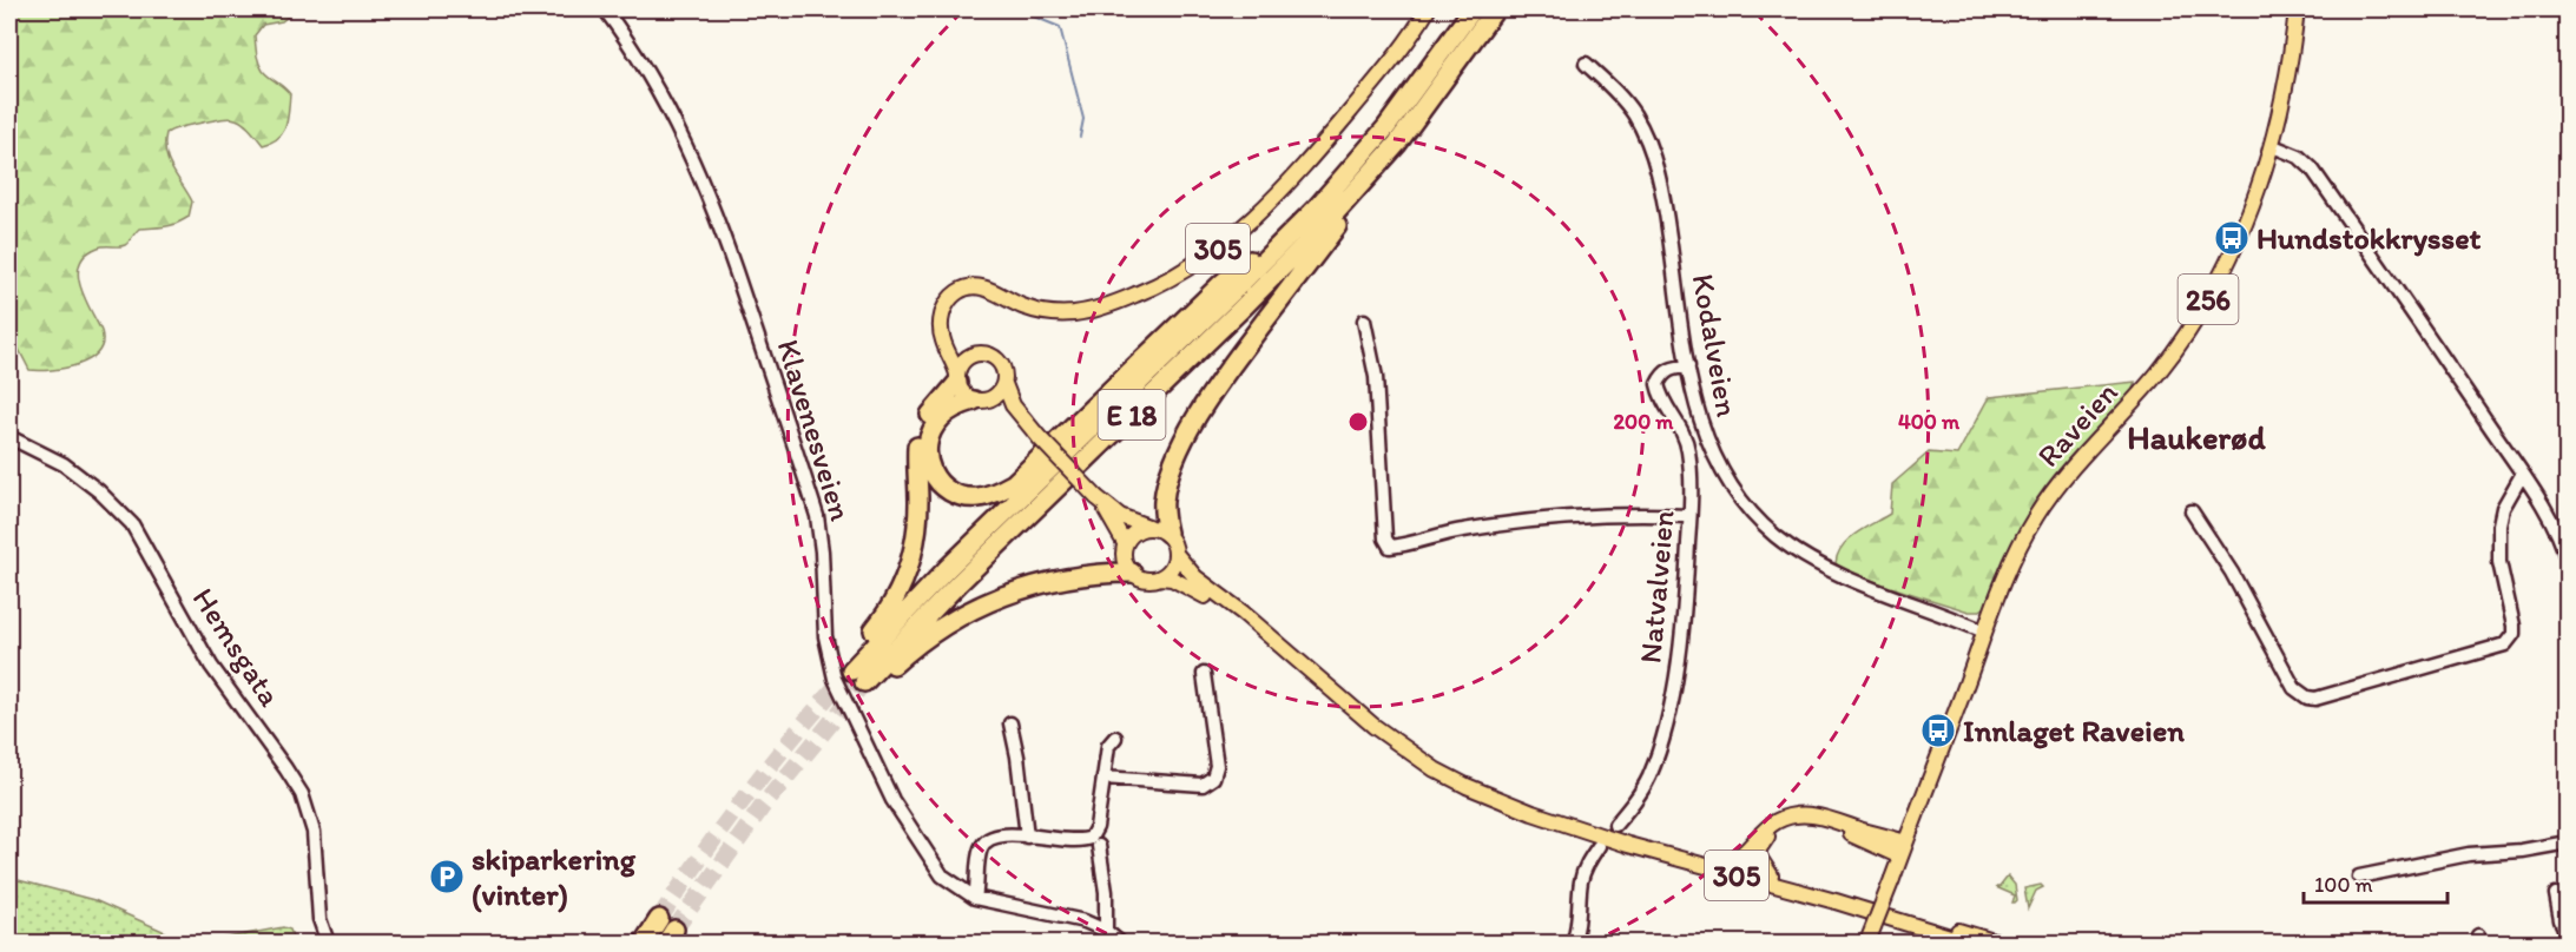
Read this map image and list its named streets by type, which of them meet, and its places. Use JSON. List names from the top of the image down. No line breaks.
{"streets":{"highway":["E 18"],"main road":["305","256","Raveien"],"street":["Kodalveien","Klavenesveien","Natvalveien","Hemsgata"]},"crossings":[["305","Raveien"],["Kodalveien","Raveien"],["Kodalveien","Natvalveien"]],"districts":["Haukerød"],"places":{"bus stop":["Hundstokkrysset","Innlaget Raveien"],"parking":["skiparkering (vinter)"]},"scale_bar":"100 m","rings":["200 m","400 m"]}
